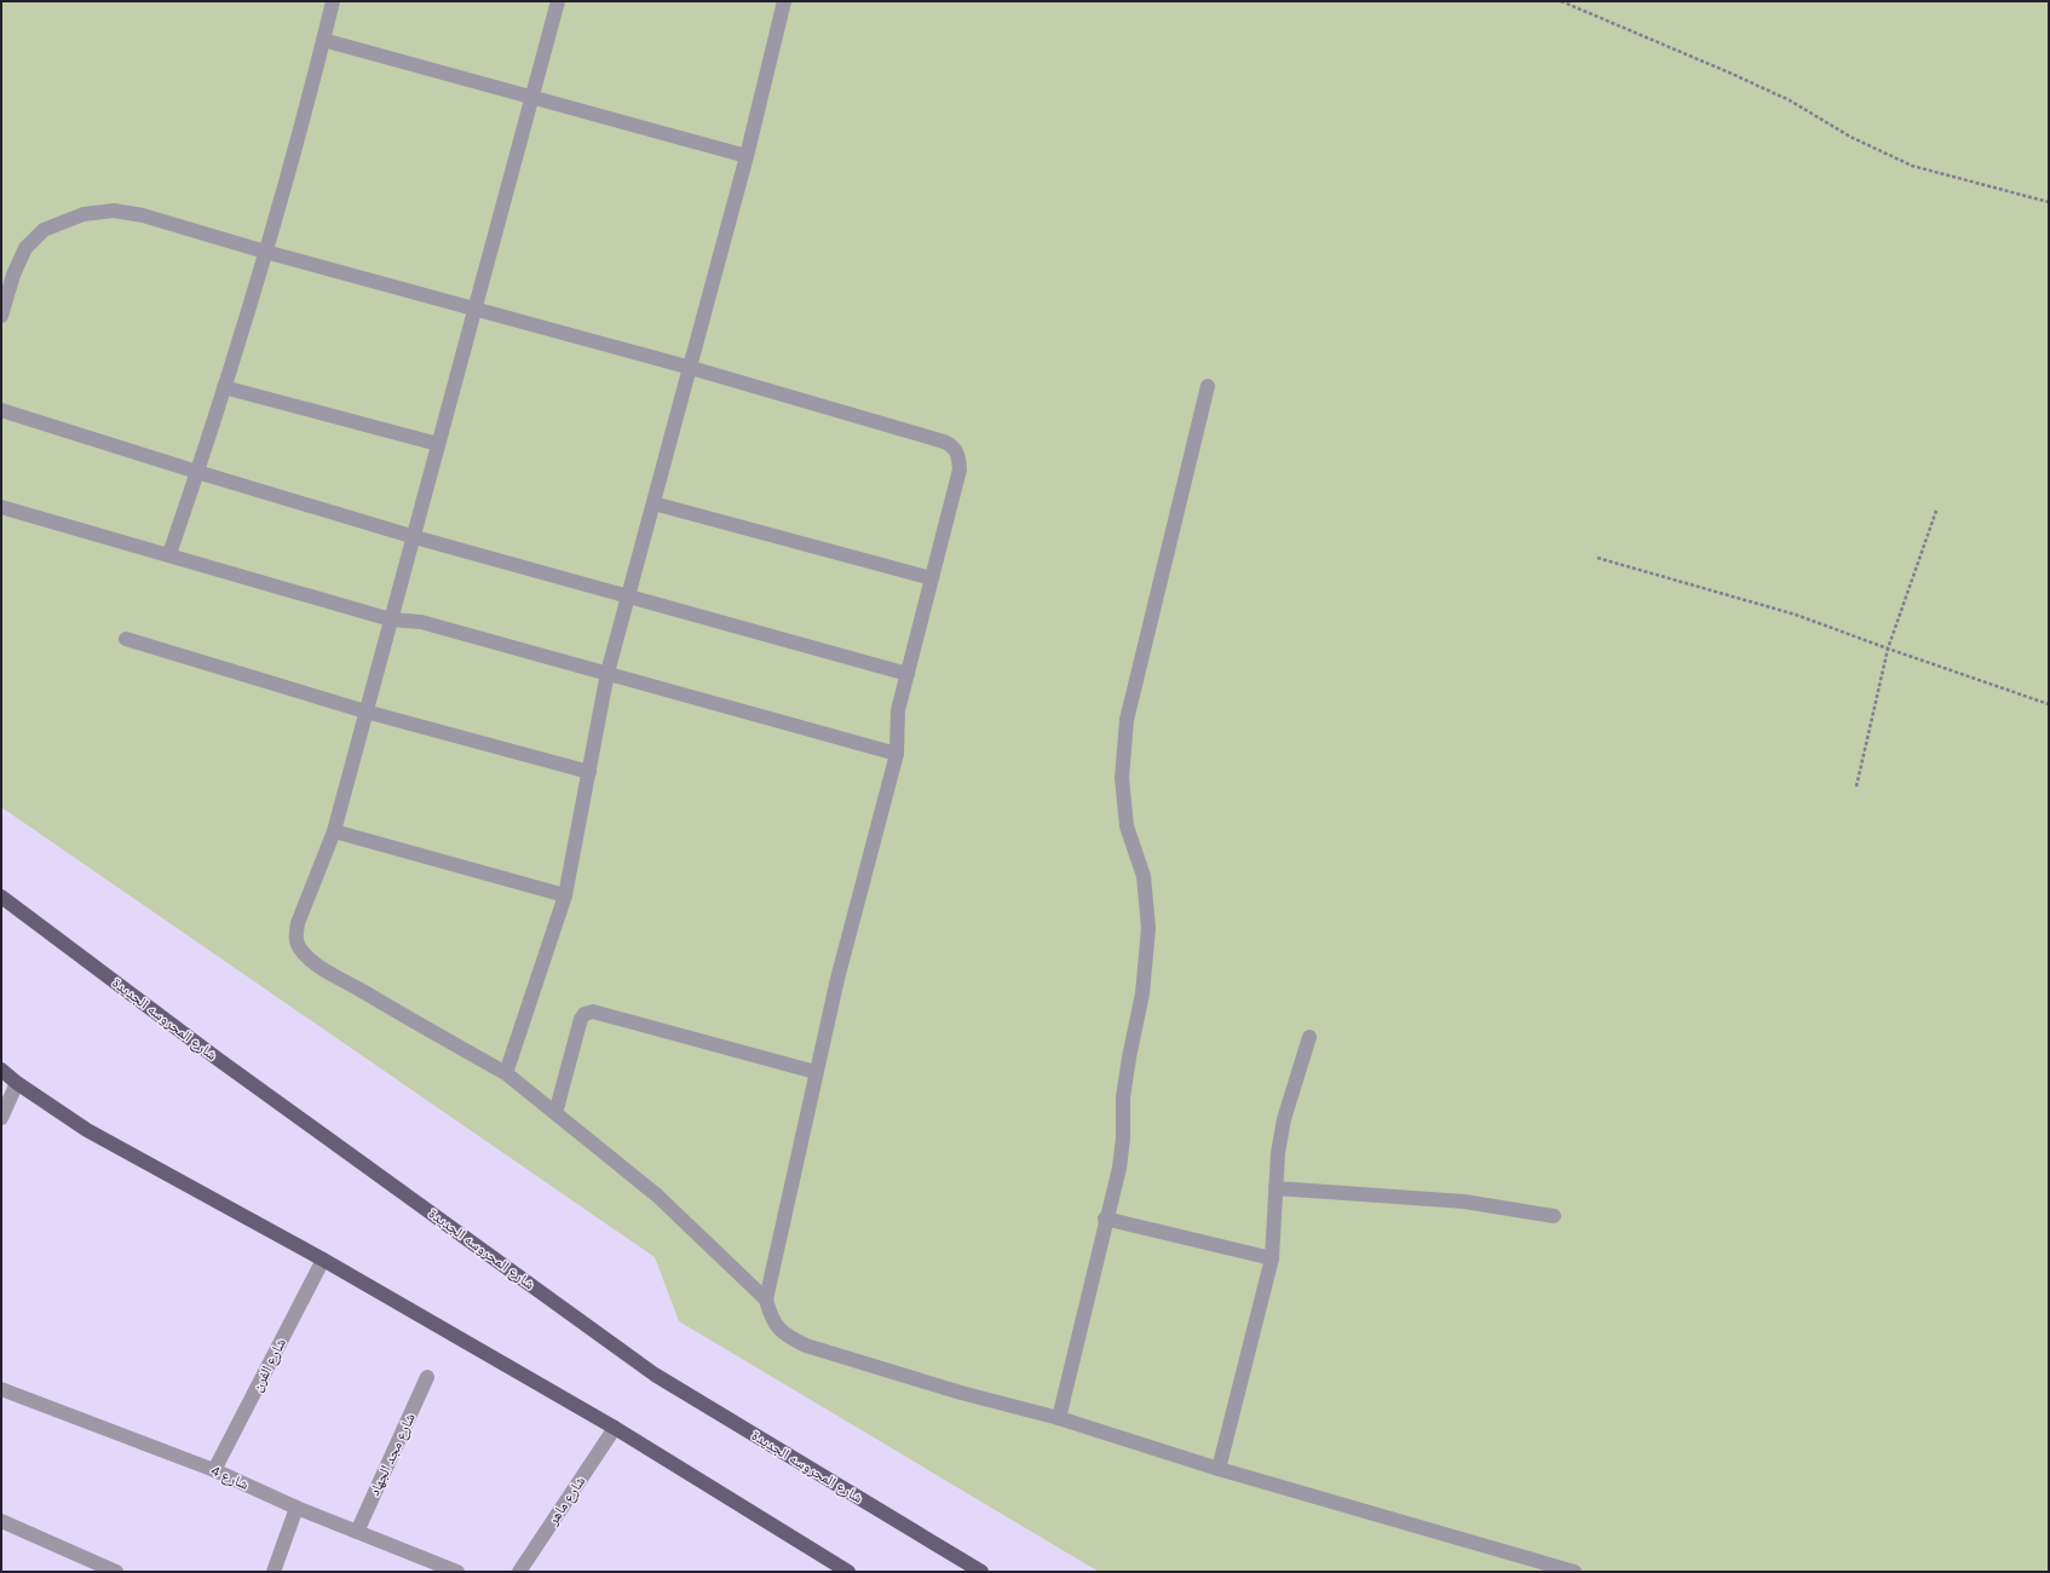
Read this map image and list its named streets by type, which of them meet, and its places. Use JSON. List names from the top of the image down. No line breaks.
{"streets":{"main road":["شارع المحروسه الجديدة"],"street":["شارع الفرن","شارع مجد الجهاد","شارع 4","شارع ماهر"]},"crossings":[["شارع الفرن","شارع 4"],["شارع مجد الجهاد","شارع 4"]]}
